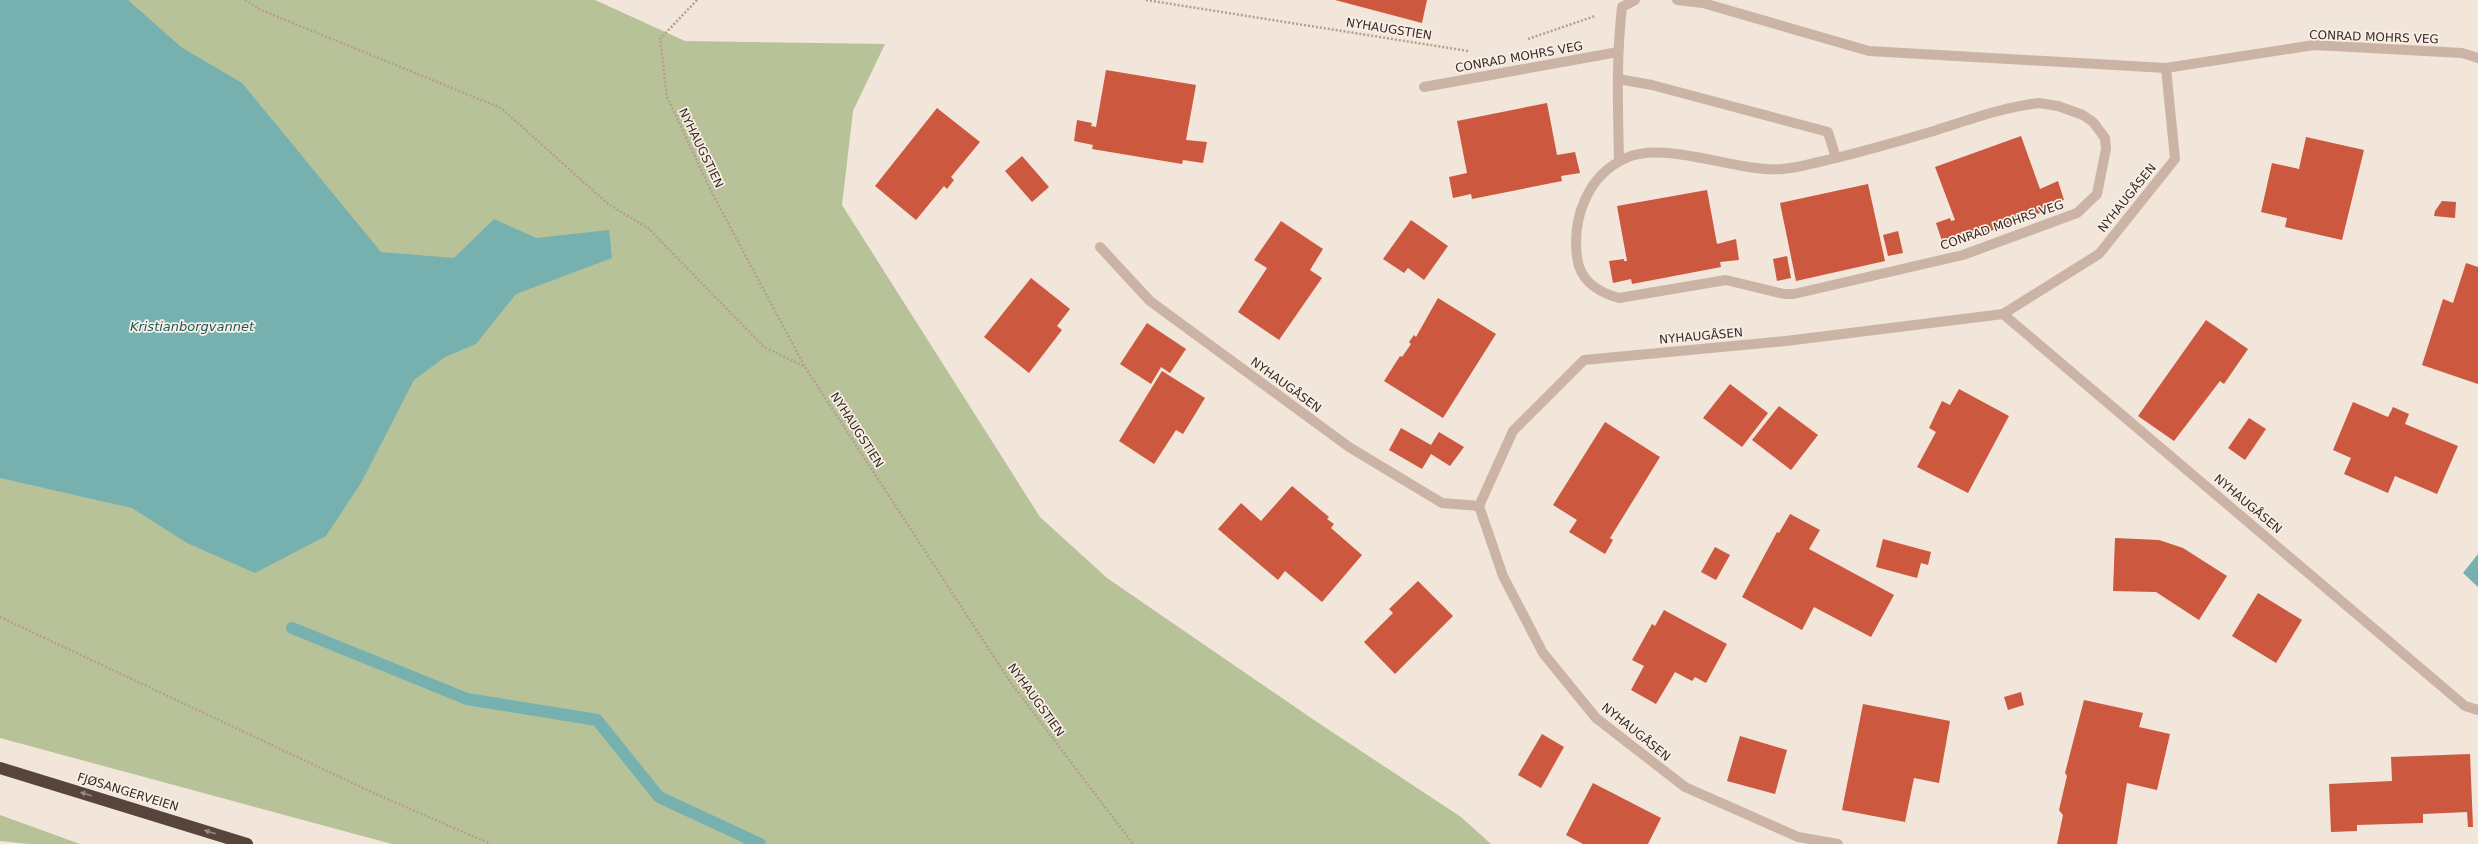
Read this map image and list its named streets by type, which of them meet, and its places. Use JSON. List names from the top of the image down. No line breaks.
{"streets":{"highway":["FJØSANGERVEIEN"],"street":["CONRAD MOHRS VEG","NYHAUGÅSEN"],"path":["NYHAUGSTIEN"]},"crossings":[["CONRAD MOHRS VEG","NYHAUGÅSEN"]],"one_way":["FJØSANGERVEIEN"],"water":["Kristianborgvannet"]}
